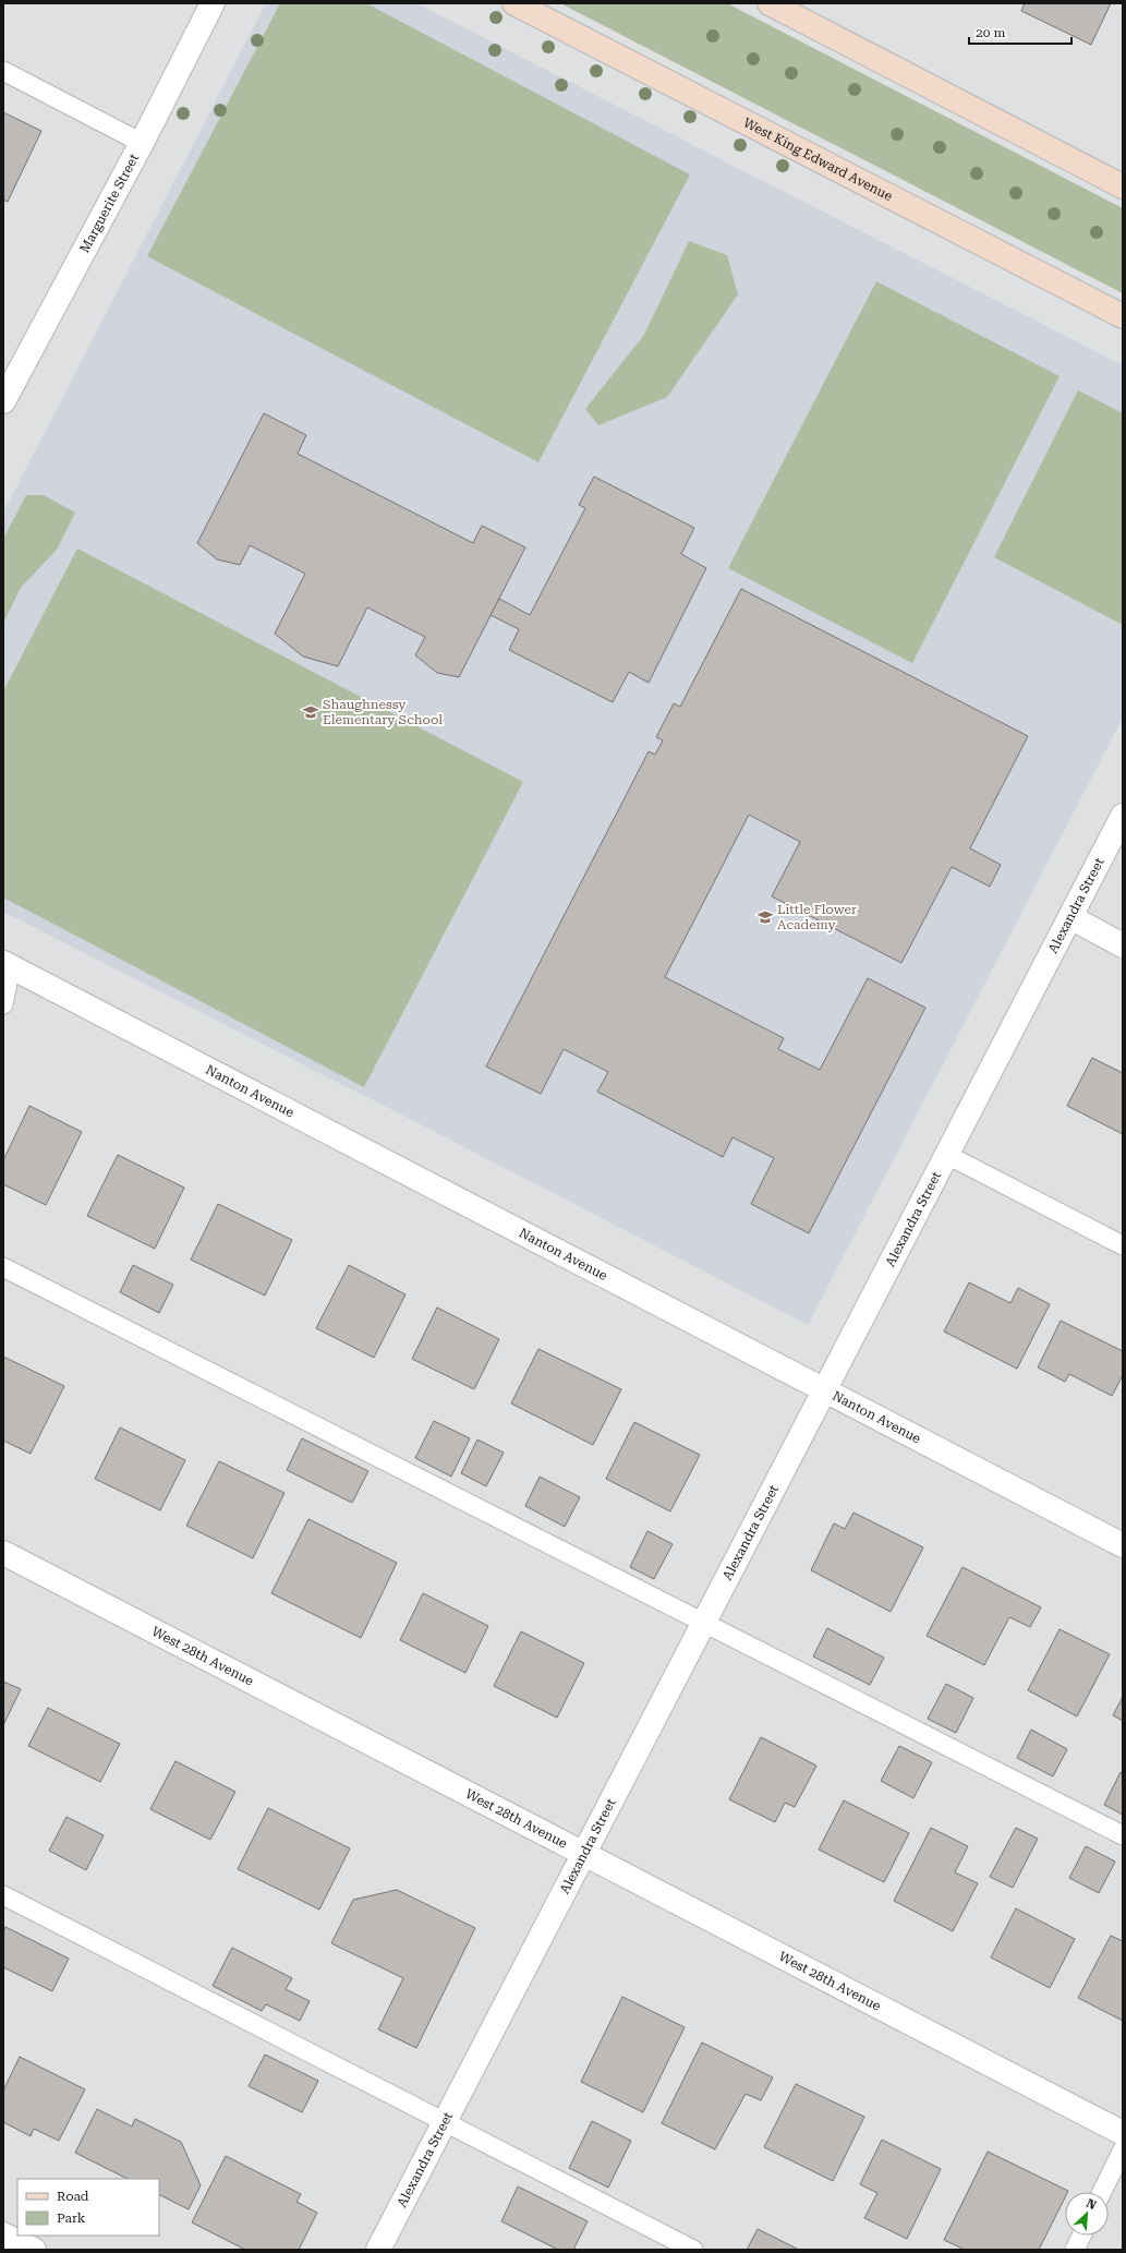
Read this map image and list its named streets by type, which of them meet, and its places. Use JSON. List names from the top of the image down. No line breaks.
{"streets":{"main road":["West King Edward Avenue"],"street":["Marguerite Street","Alexandra Street","Nanton Avenue","West 28th Avenue"]},"crossings":[["Alexandra Street","Nanton Avenue"],["Alexandra Street","West 28th Avenue"]],"places":{"school or university":["Shaughnessy Elementary School","Little Flower Academy"]},"legend":["Road","Park"],"scale_bar":"20 m","north":"top right"}
